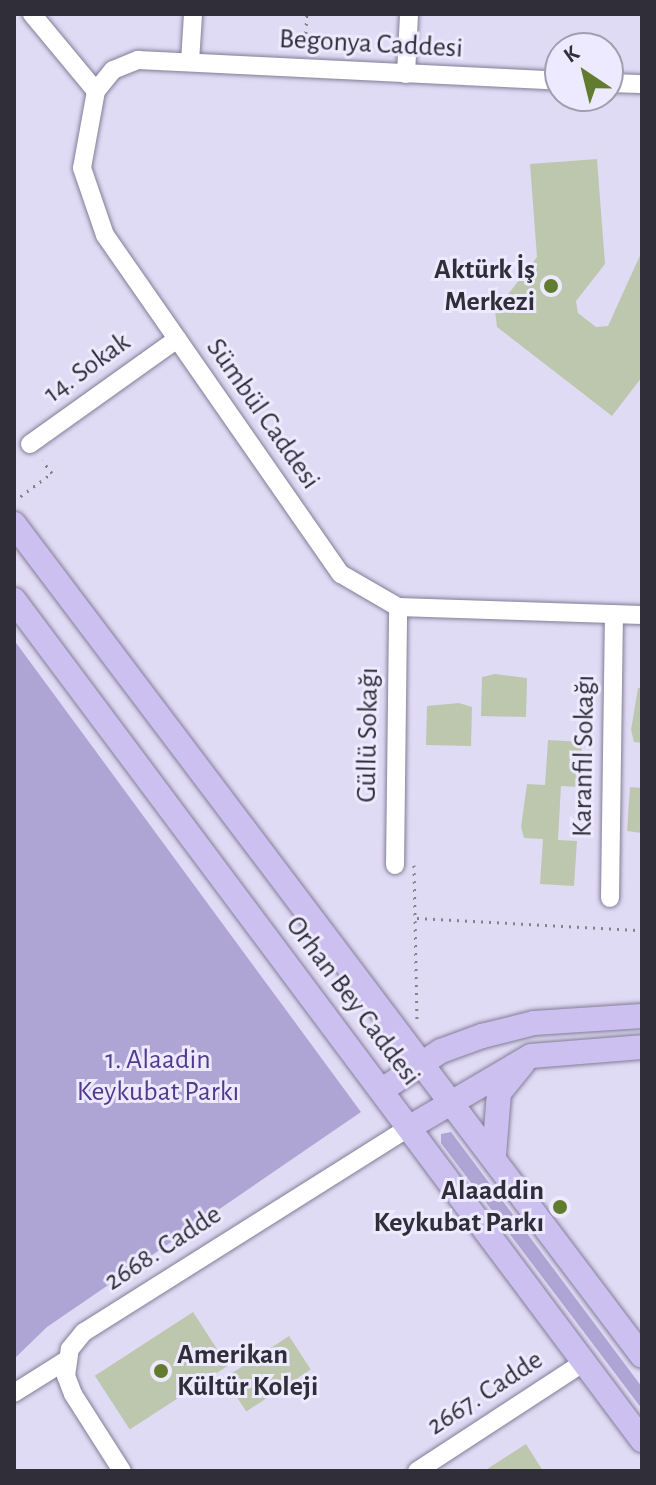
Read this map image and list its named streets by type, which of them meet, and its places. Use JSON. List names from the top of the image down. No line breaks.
{"streets":{"main road":["Orhan Bey Caddesi"],"street":["Begonya Caddesi","14. Sokak","Sümbül Caddesi","Güllü Sokağı","Karanfil Sokağı","2668. Cadde","2667. Cadde"]},"crossings":[["Begonya Caddesi","Sümbül Caddesi"],["14. Sokak","Sümbül Caddesi"],["Sümbül Caddesi","Güllü Sokağı"],["Sümbül Caddesi","Karanfil Sokağı"],["Orhan Bey Caddesi","2668. Cadde"],["Orhan Bey Caddesi","2667. Cadde"]],"parks":["1. Alaadin Keykubat Parkı"],"places":["Aktürk İş Merkezi","Alaaddin Keykubat Parkı","Amerikan Kültür Koleji"],"north":"top left"}
